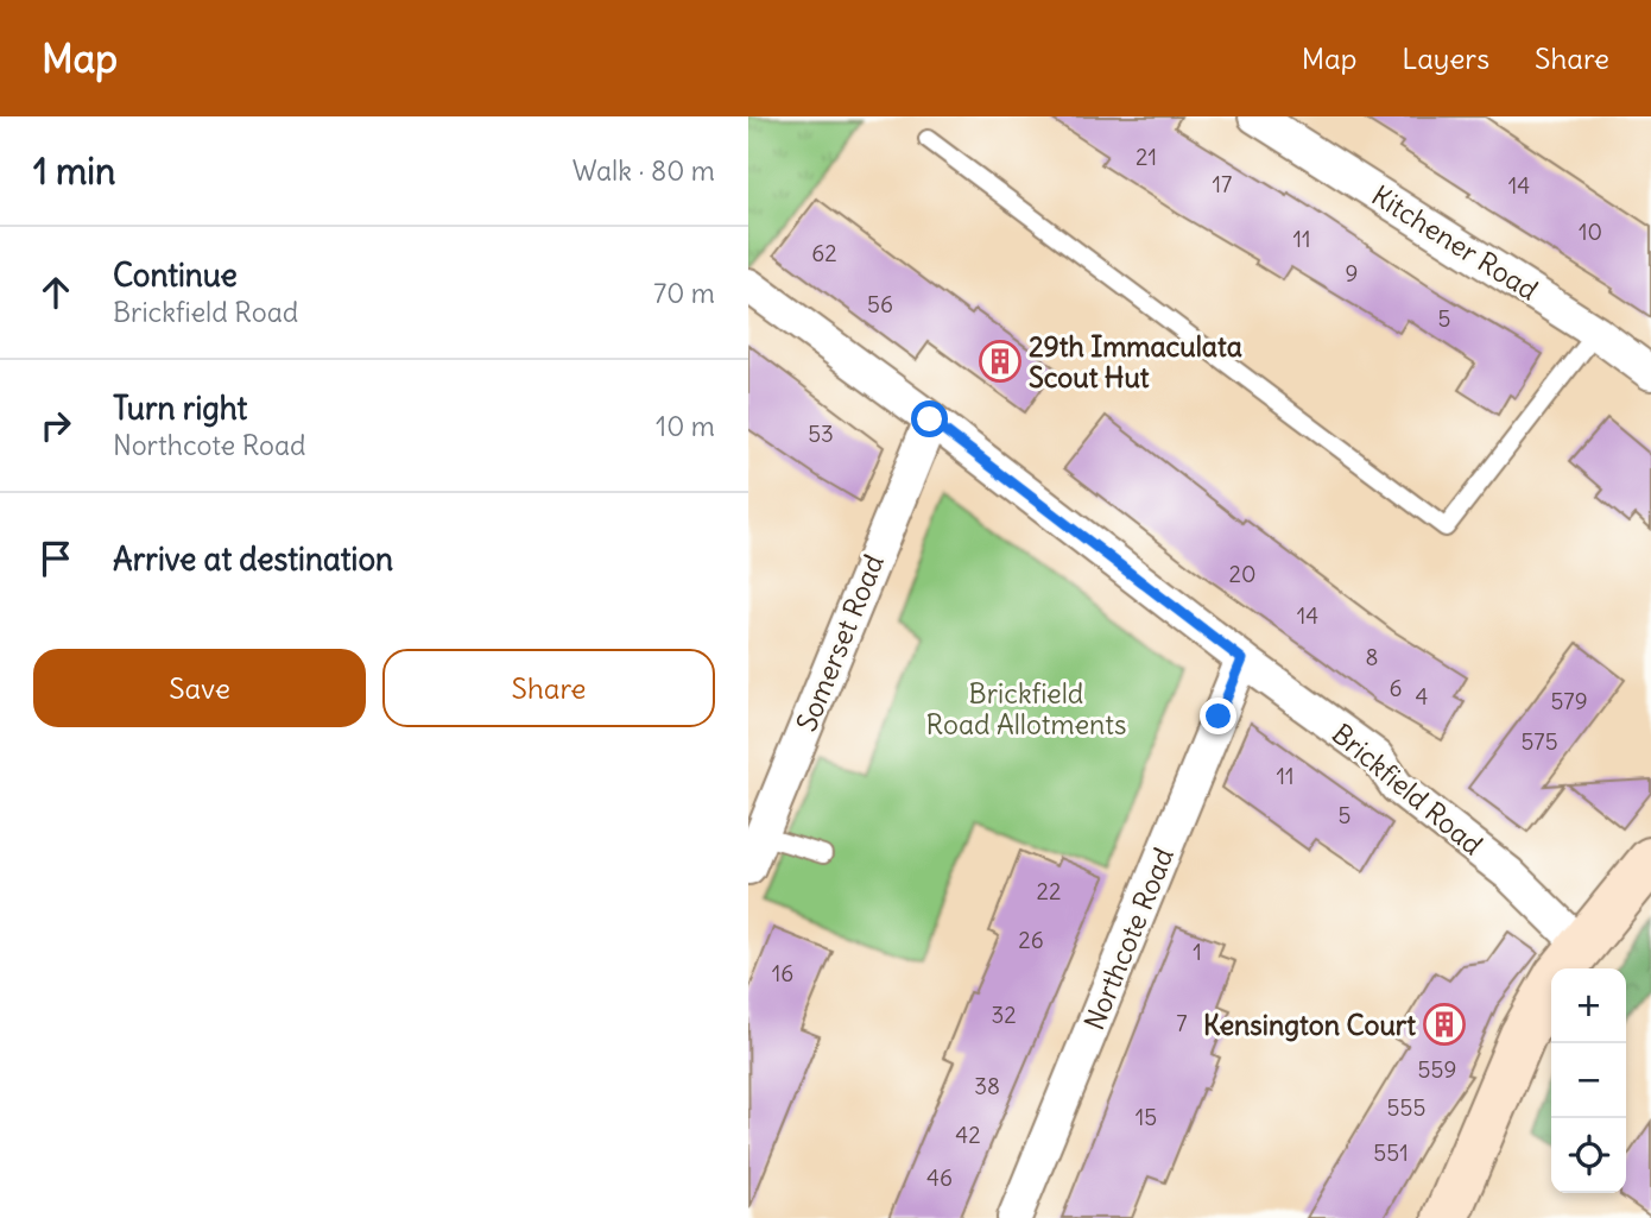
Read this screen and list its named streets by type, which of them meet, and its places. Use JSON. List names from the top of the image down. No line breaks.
{"streets":{"street":["Kitchener Road","Somerset Road","Brickfield Road","Northcote Road"]},"crossings":[["Somerset Road","Brickfield Road"],["Brickfield Road","Northcote Road"]],"parks":["Brickfield Road Allotments"],"places":{"building":["29th Immaculata Scout Hut","Kensington Court"]},"house_numbers":["21","17","14","10","11","62","9","56","5","53","20","14","8","6","4","579","575","11","5","22","26","1","16","32","7","559","38","555","15","42","551","46"],"page":{"header":"Map","nav":["Map","Layers","Share"],"heading":["1 min","Walk · 80 m"],"list":[["Continue","Brickfield Road","70 m"],["Turn right","Northcote Road","10 m"],"Arrive at destination"],"buttons":["Save","Share"],"map_buttons":["+","−"]}}
